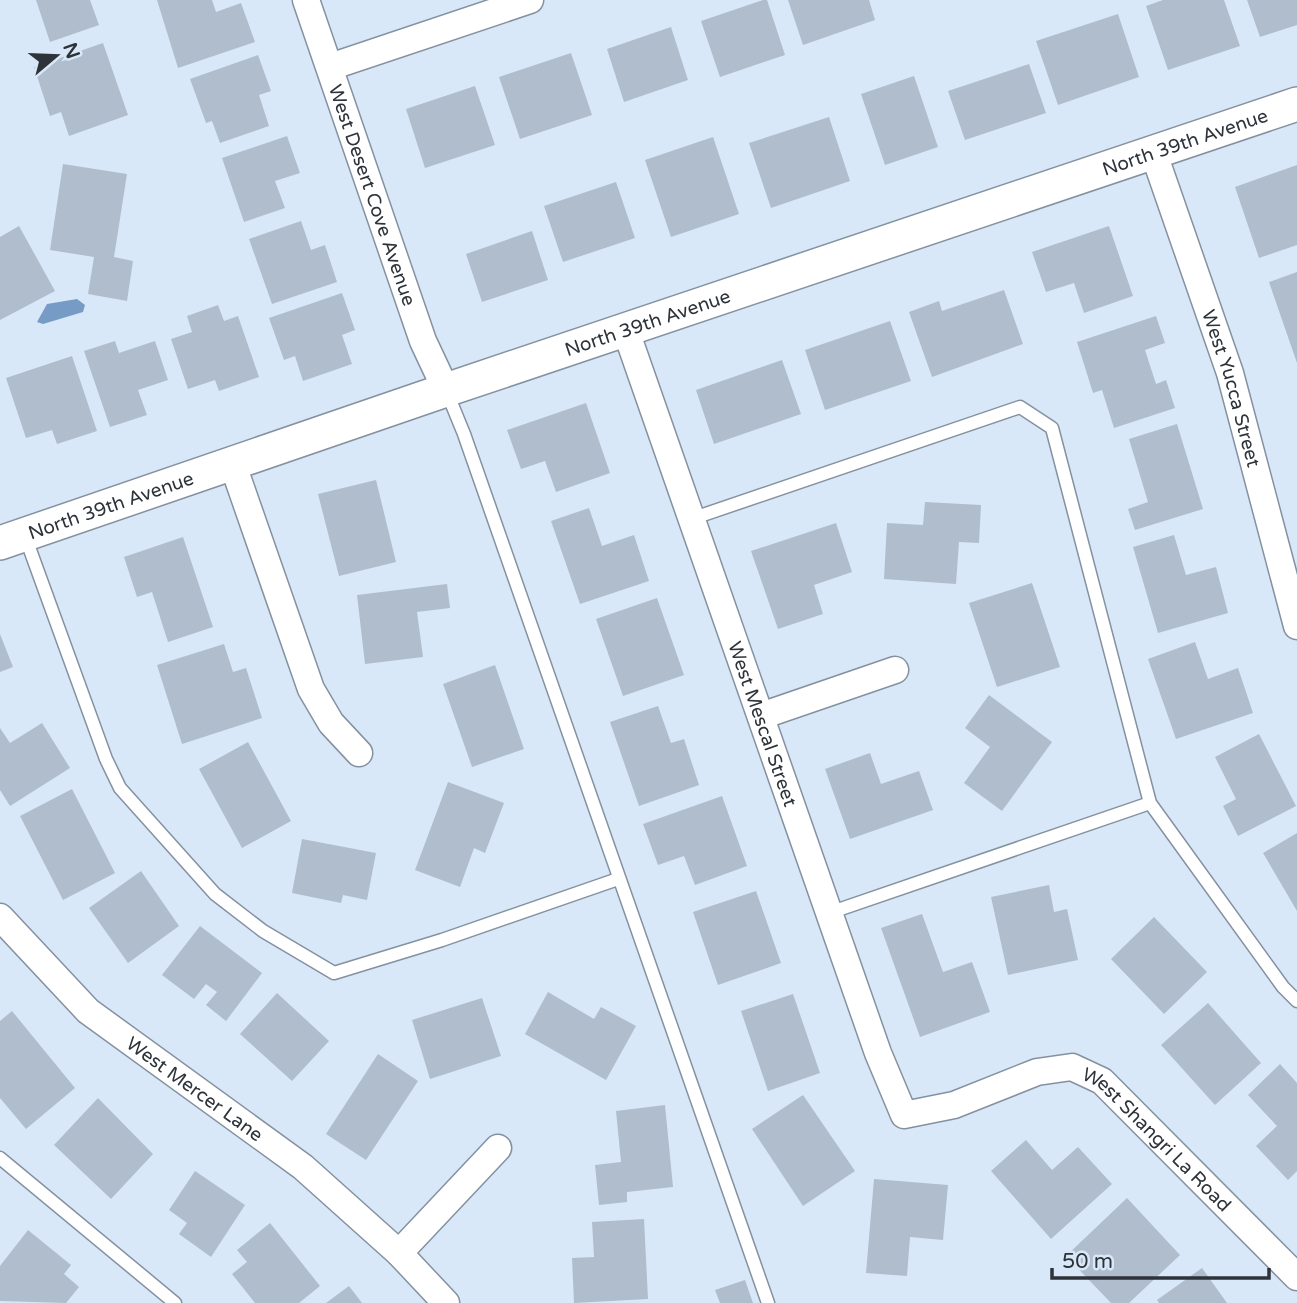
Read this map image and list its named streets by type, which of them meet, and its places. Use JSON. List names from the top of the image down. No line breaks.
{"streets":{"street":["North 39th Avenue","West Desert Cove Avenue","West Yucca Street","West Mescal Street","West Mercer Lane","West Shangri La Road"]},"crossings":[["North 39th Avenue","West Desert Cove Avenue"],["North 39th Avenue","West Yucca Street"],["North 39th Avenue","West Mescal Street"],["West Mescal Street","West Shangri La Road"]],"scale_bar":"50 m","north":"right"}
